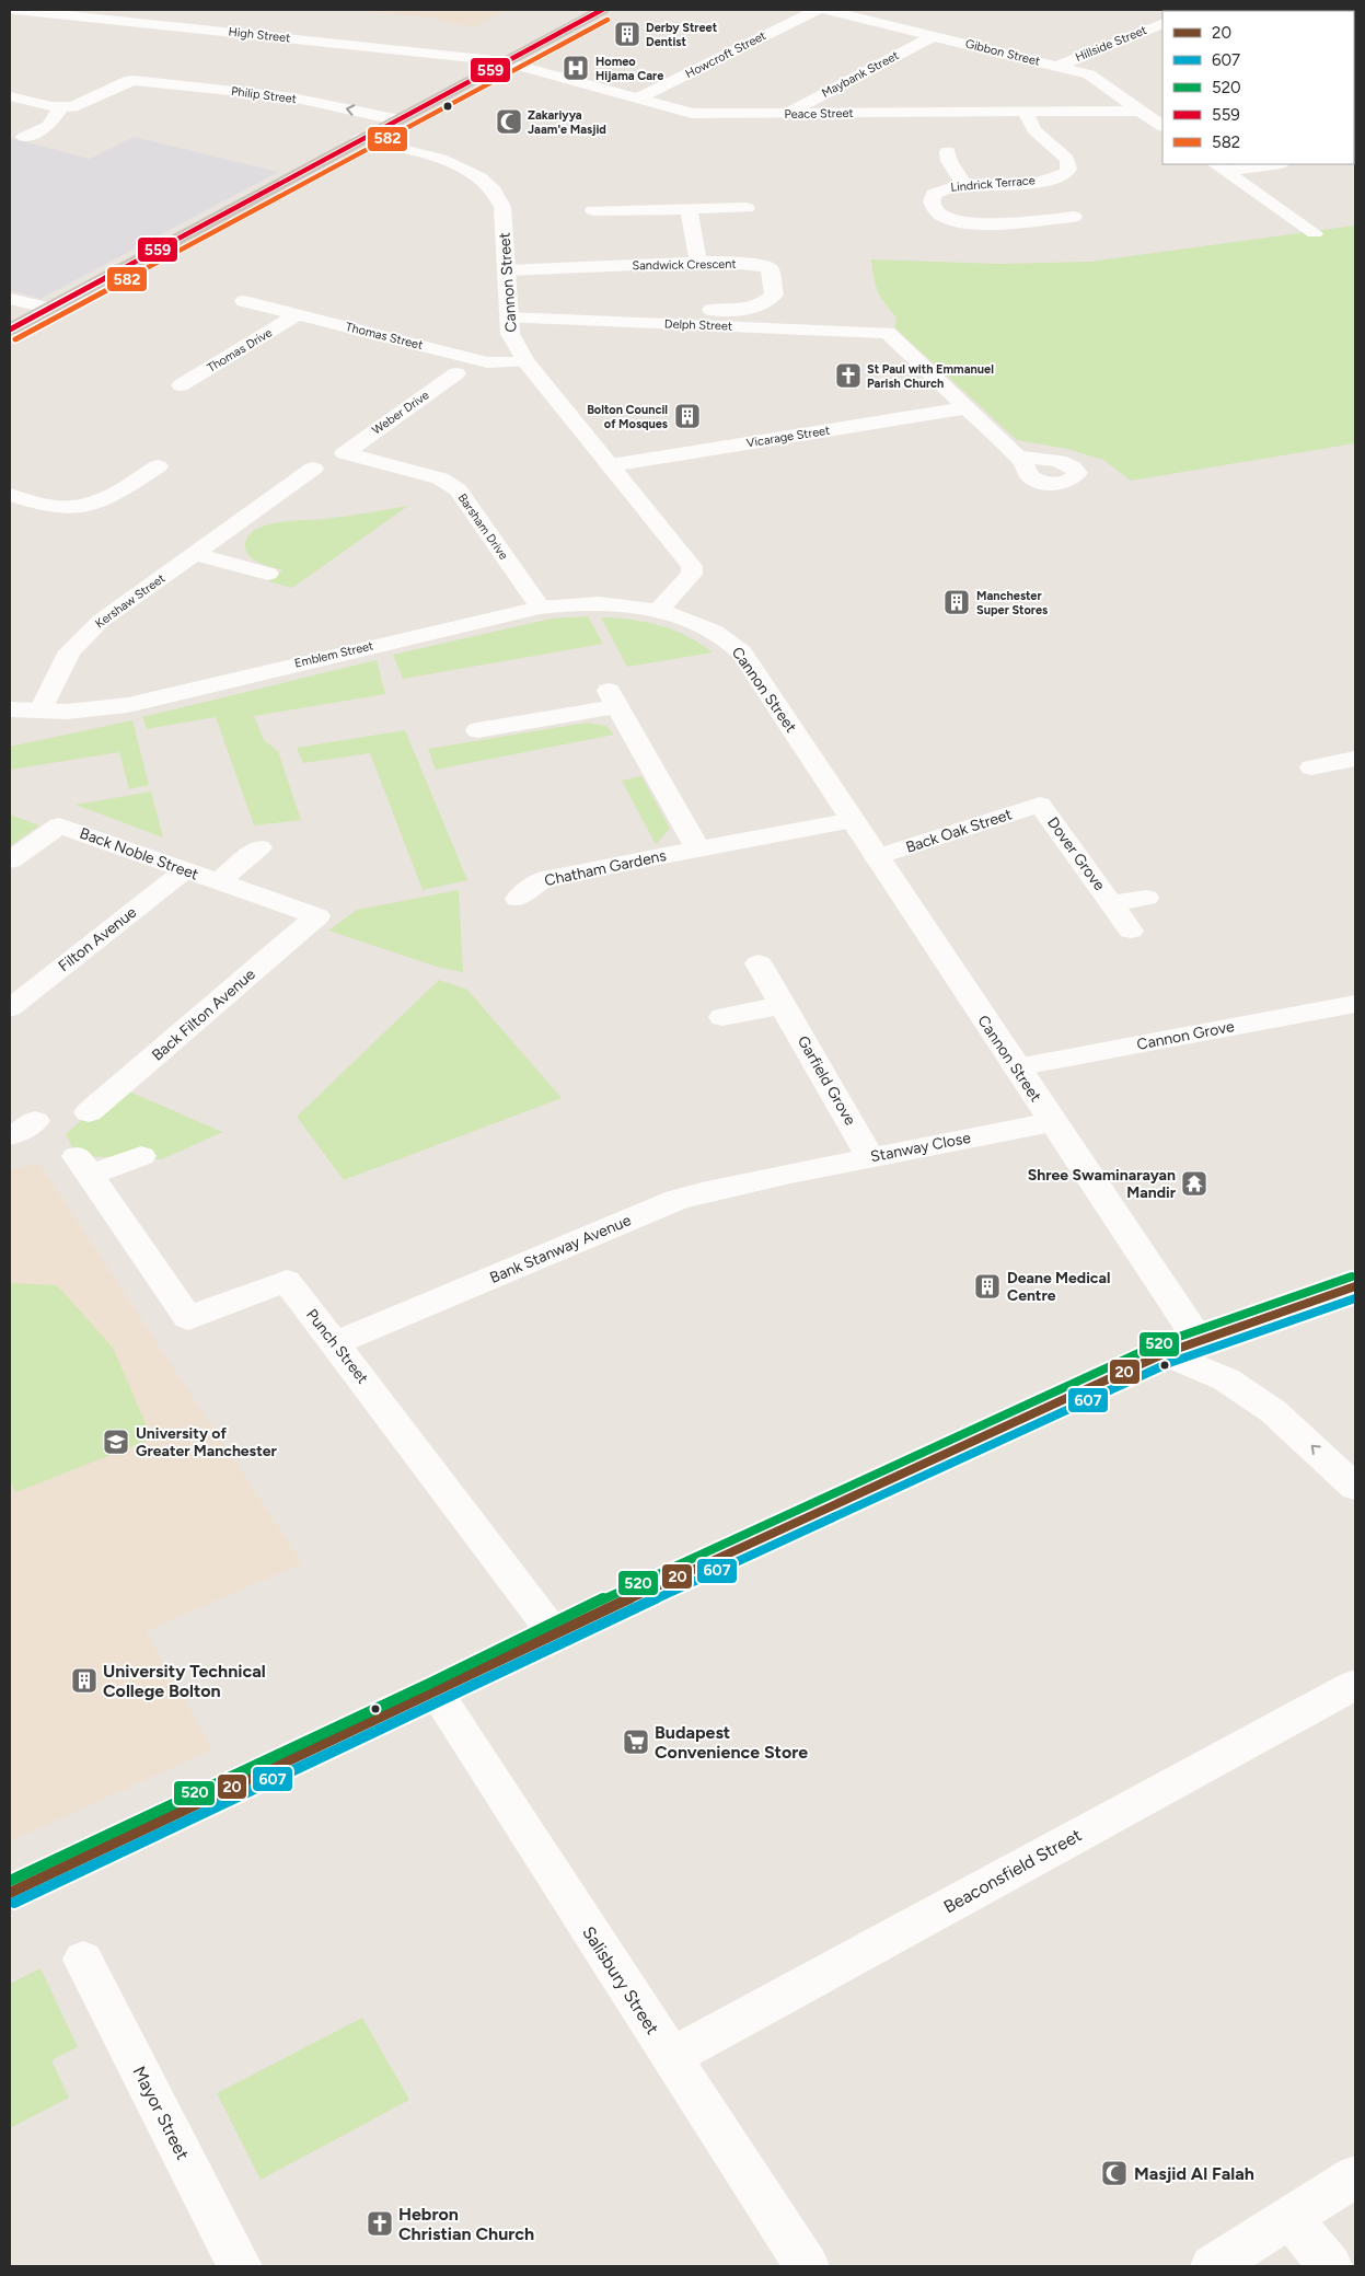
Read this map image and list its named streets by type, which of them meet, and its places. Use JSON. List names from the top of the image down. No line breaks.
{"streets":{"street":["High Street","Hillside Street","Gibbon Street","Howcroft Street","Maybank Street","Philip Street","Peace Street","Lindrick Terrace","Sandwick Crescent","Cannon Street","Delph Street","Thomas Street","Thomas Drive","Weber Drive","Vicarage Street","Barsham Drive","Kershaw Street","Emblem Street","Back Oak Street","Back Noble Street","Dover Grove","Chatham Gardens","Filton Avenue","Back Filton Avenue","Cannon Grove","Garfield Grove","Stanway Close","Bank Stanway Avenue","Punch Street","Beaconsfield Street","Salisbury Street","Mayor Street"]},"crossings":[["High Street","Peace Street"],["Hillside Street","Gibbon Street"],["Gibbon Street","Maybank Street"],["Gibbon Street","Peace Street"],["Howcroft Street","Peace Street"],["Maybank Street","Peace Street"],["Peace Street","Lindrick Terrace"],["Sandwick Crescent","Cannon Street"],["Cannon Street","Delph Street"],["Cannon Street","Thomas Street"],["Cannon Street","Vicarage Street"],["Cannon Street","Emblem Street"],["Cannon Street","Back Oak Street"],["Cannon Street","Chatham Gardens"],["Cannon Street","Cannon Grove"],["Cannon Street","Stanway Close"],["Delph Street","Vicarage Street"],["Thomas Street","Thomas Drive"],["Weber Drive","Barsham Drive"],["Barsham Drive","Emblem Street"],["Kershaw Street","Emblem Street"],["Back Oak Street","Dover Grove"],["Back Noble Street","Filton Avenue"],["Back Noble Street","Back Filton Avenue"],["Garfield Grove","Stanway Close"],["Stanway Close","Bank Stanway Avenue"],["Bank Stanway Avenue","Punch Street"],["Beaconsfield Street","Salisbury Street"]],"one_way":["Philip Street"],"places":{"building":["Derby Street Dentist","Bolton Council of Mosques","Manchester Super Stores","Deane Medical Centre","University Technical College Bolton"],"hospital":["Homeo Hijama Care"],"mosque":["Zakariyya Jaam'e Masjid","Masjid Al Falah"],"church":["St Paul with Emmanuel Parish Church","Hebron Christian Church"],"temple":["Shree Swaminarayan Mandir"],"school or university":["University of Greater Manchester"],"supermarket":["Budapest Convenience Store"]},"lines":["transit line 559","transit line 582","transit line 520","transit line 20","transit line 607"],"legend":["20","607","520","559","582"]}
